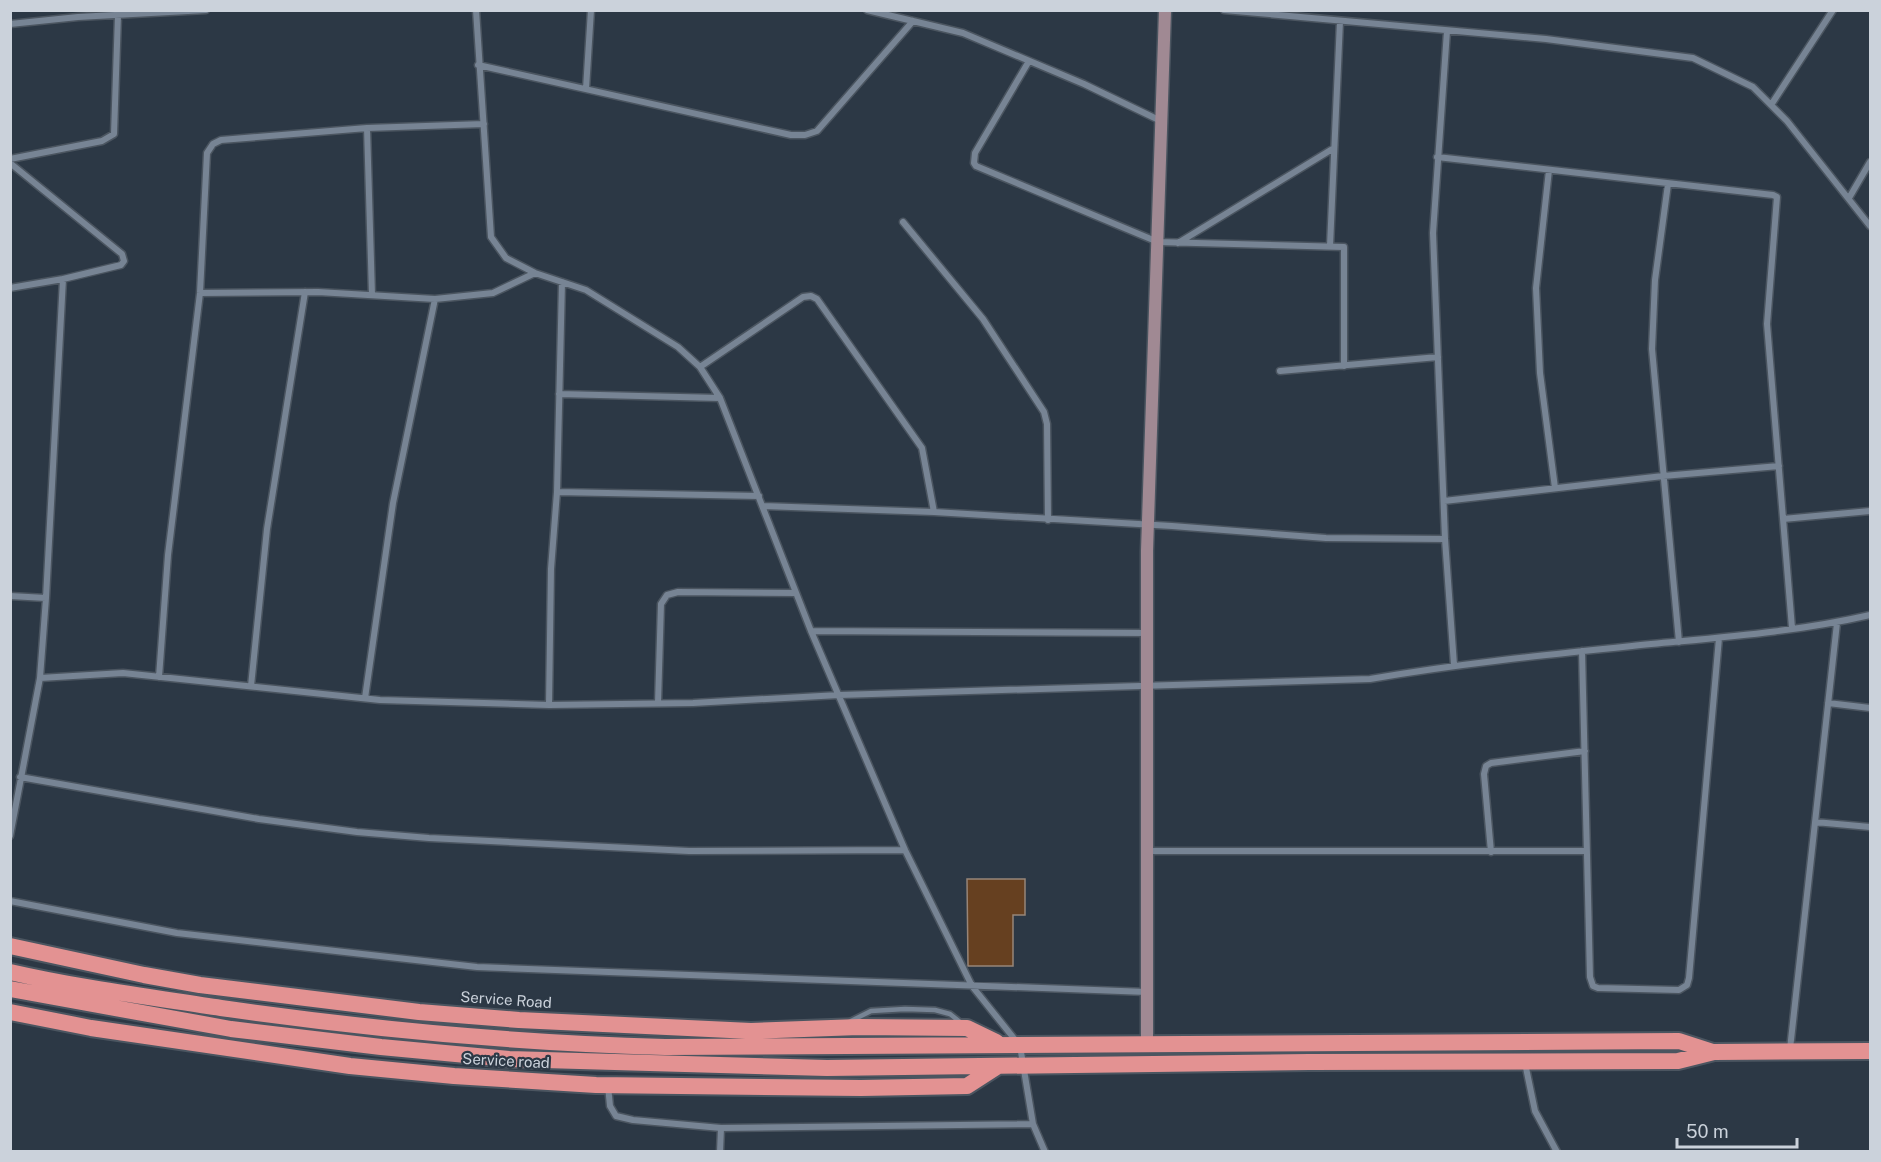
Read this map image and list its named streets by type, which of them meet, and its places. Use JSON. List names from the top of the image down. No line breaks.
{"streets":{"highway":["Service Road","Service road"]},"scale_bar":"50 m"}
